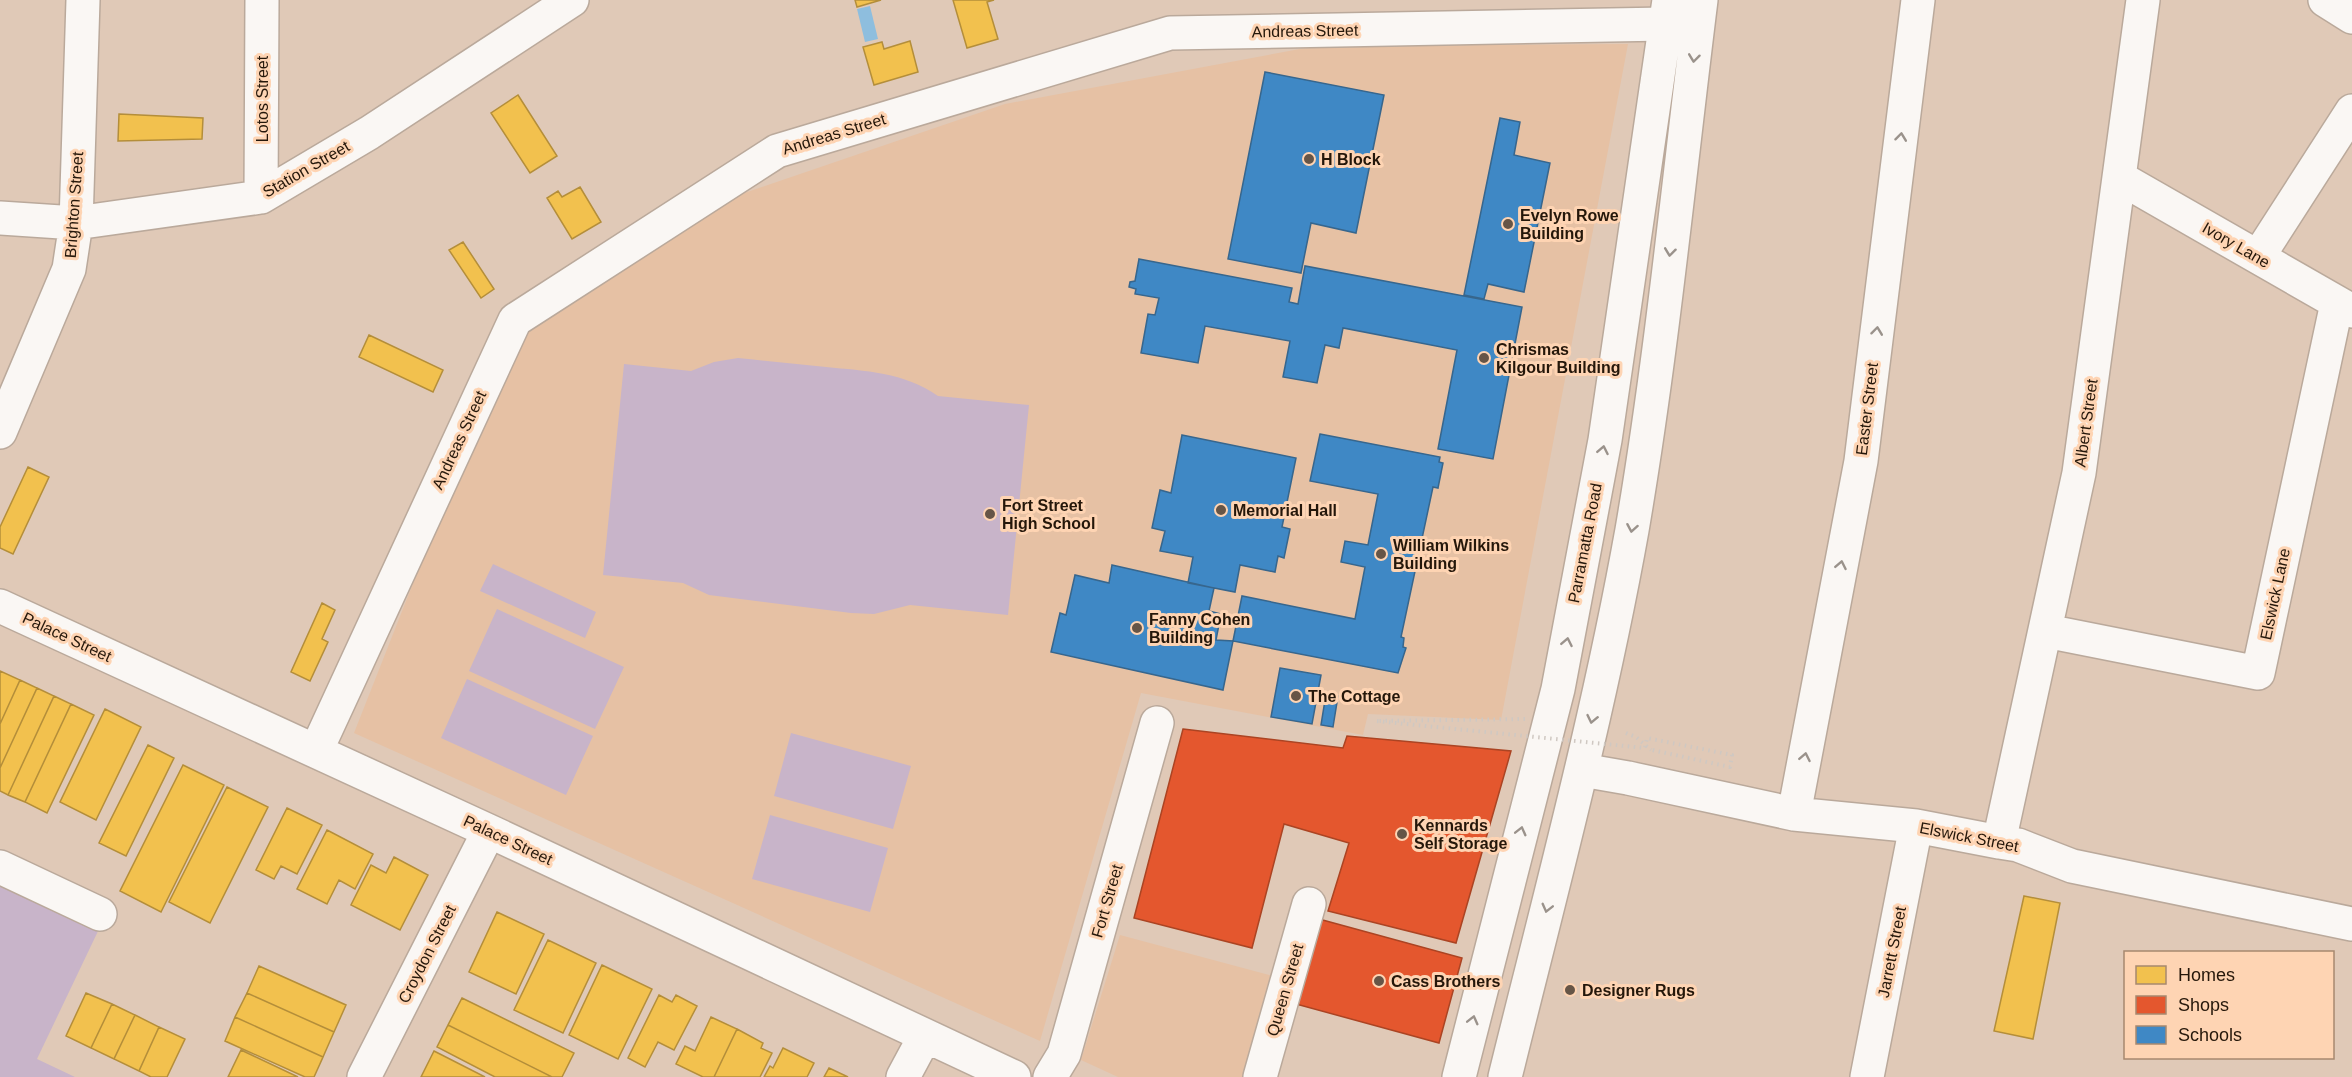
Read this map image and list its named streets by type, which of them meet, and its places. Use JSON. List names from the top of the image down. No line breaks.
{"streets":{"main road":["Andreas Street","Lotos Street","Station Street","Brighton Street","Ivory Lane","Easter Street","Albert Street","Parramatta Road","Elswick Lane","Palace Street","Elswick Street","Fort Street","Jarrett Street","Croydon Street","Queen Street"]},"crossings":[["Andreas Street","Parramatta Road"],["Andreas Street","Palace Street"],["Lotos Street","Station Street"],["Station Street","Brighton Street"],["Ivory Lane","Albert Street"],["Ivory Lane","Elswick Lane"],["Easter Street","Elswick Street"],["Albert Street","Elswick Lane"],["Albert Street","Elswick Street"],["Palace Street","Croydon Street"],["Elswick Street","Jarrett Street"]],"places":["H Block","Evelyn Rowe Building","Chrismas Kilgour Building","Memorial Hall","Fort Street High School","William Wilkins Building","Fanny Cohen Building","The Cottage","Kennards Self Storage","Cass Brothers","Designer Rugs"],"legend":["Homes","Shops","Schools"]}
